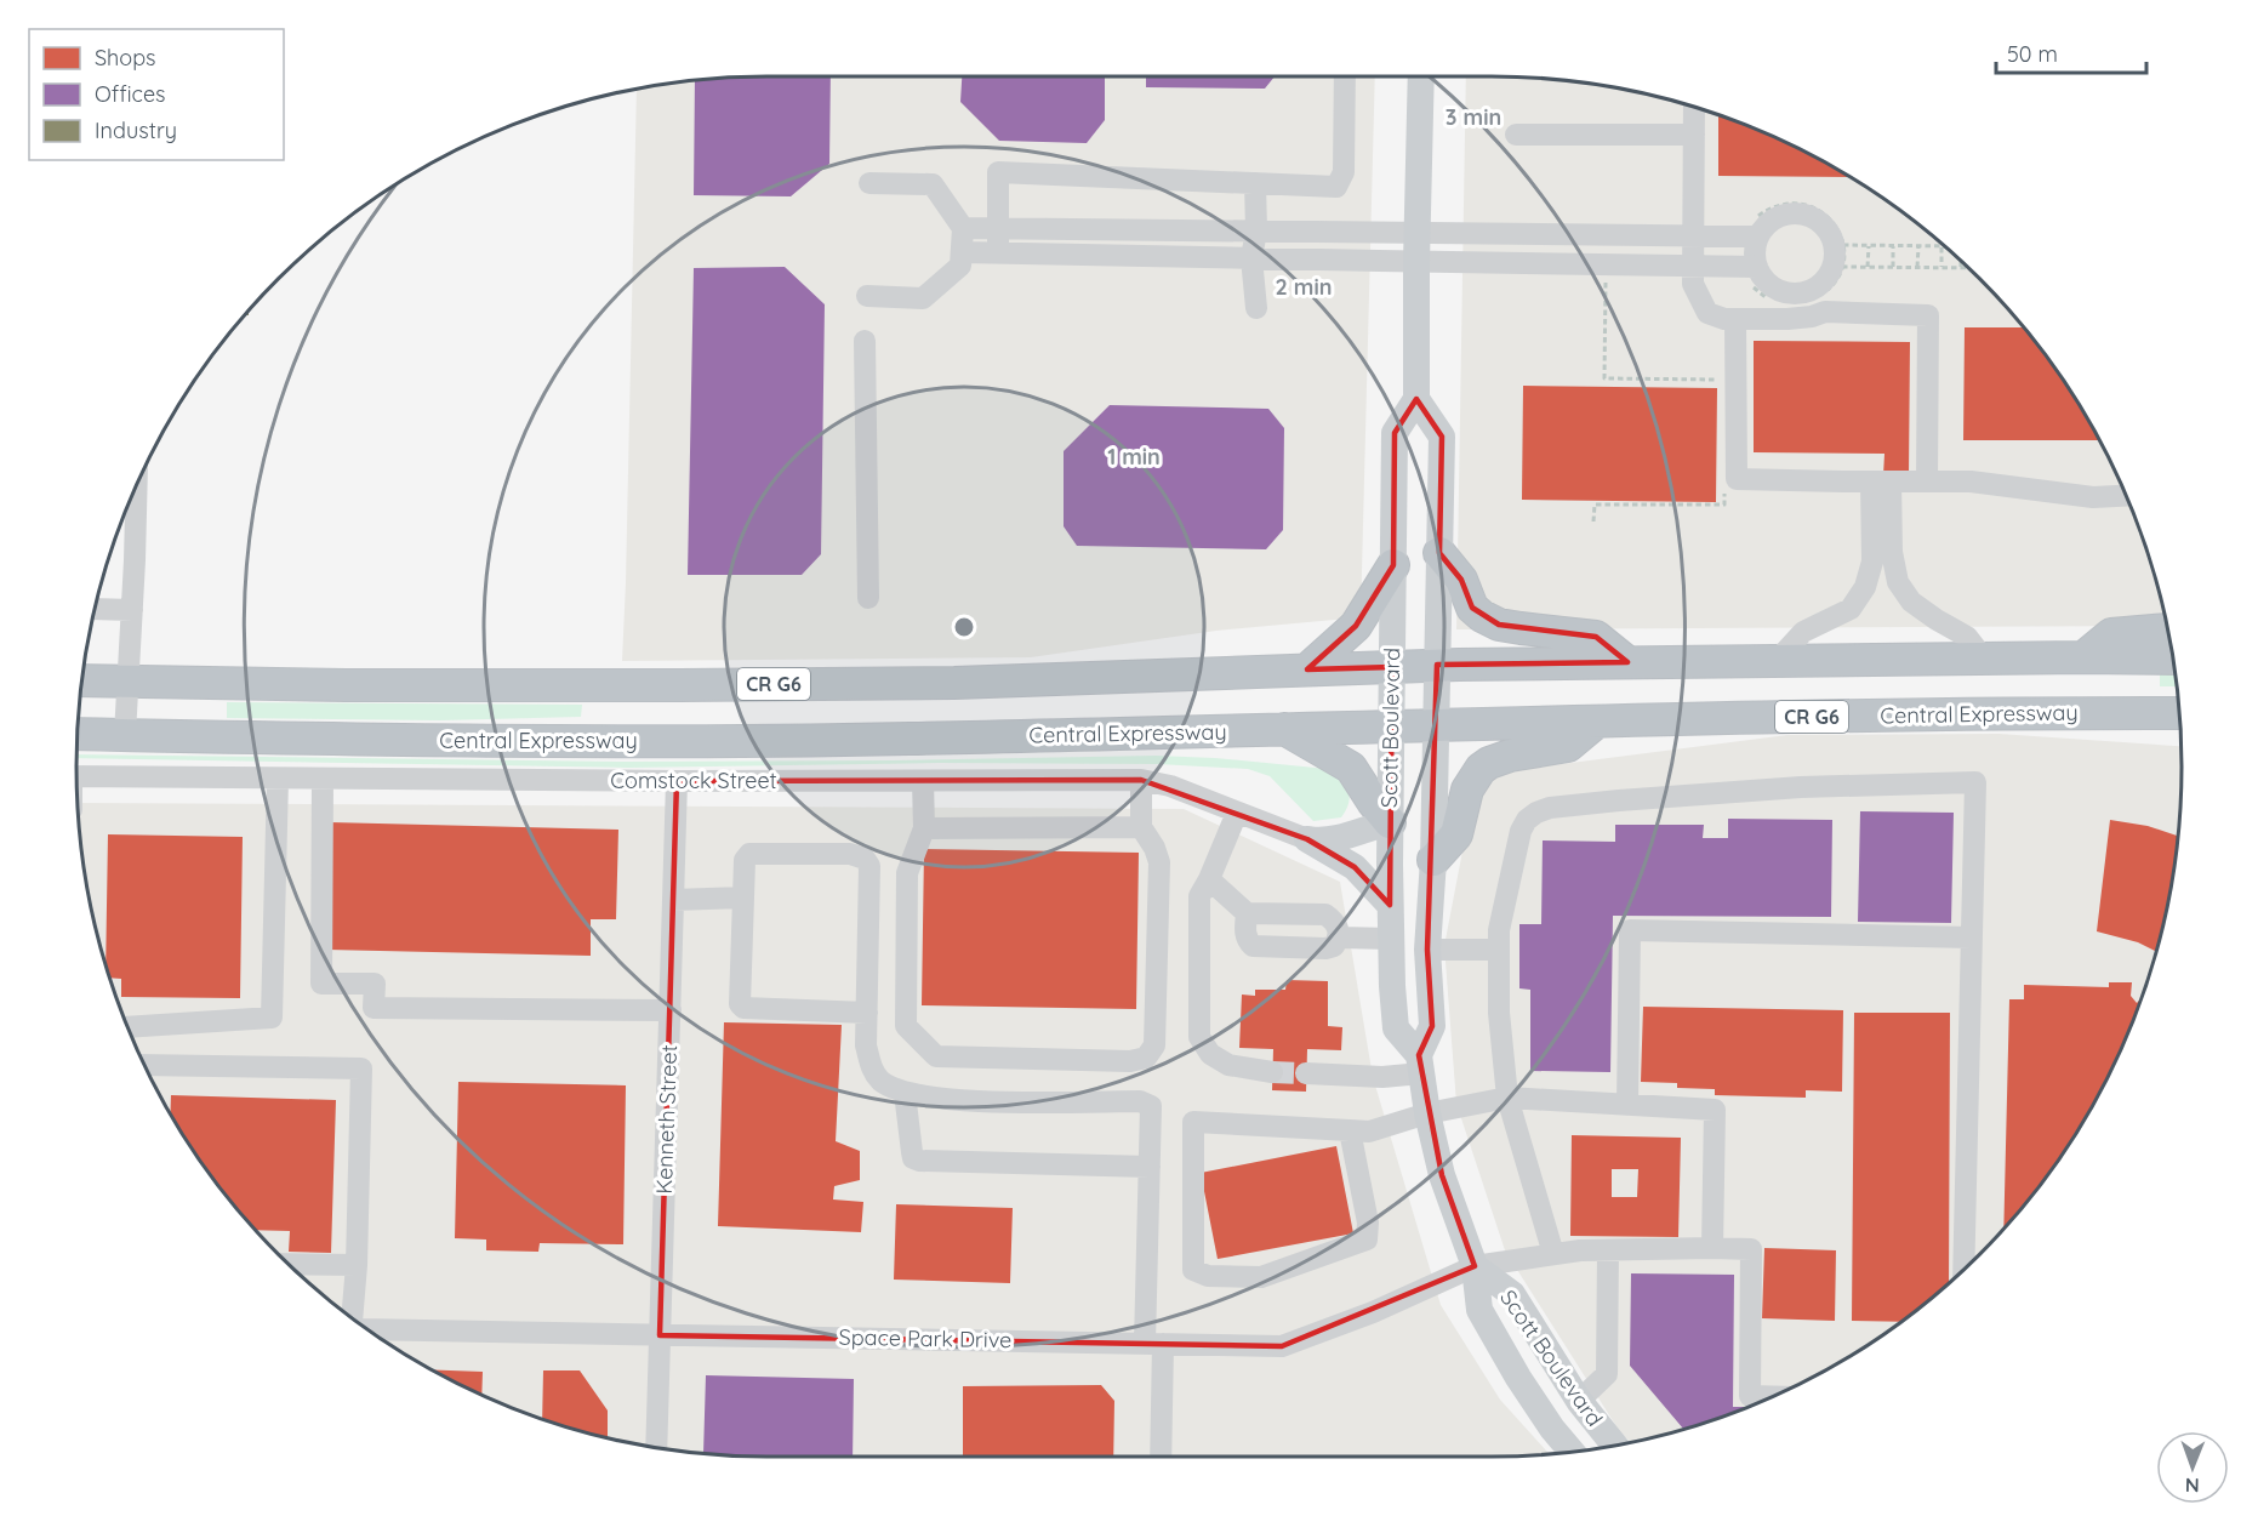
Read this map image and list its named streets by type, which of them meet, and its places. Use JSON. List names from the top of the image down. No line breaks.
{"streets":{"highway":["CR G6","Central Expressway"],"main road":["Scott Boulevard"],"street":["Comstock Street","Kenneth Street","Space Park Drive"]},"crossings":[["CR G6","Scott Boulevard"],["Central Expressway","Scott Boulevard"],["Scott Boulevard","Space Park Drive"],["Comstock Street","Kenneth Street"],["Kenneth Street","Space Park Drive"]],"legend":["Shops","Offices","Industry"],"scale_bar":"50 m","north":"bottom","rings":["3 min","2 min","1 min"]}
